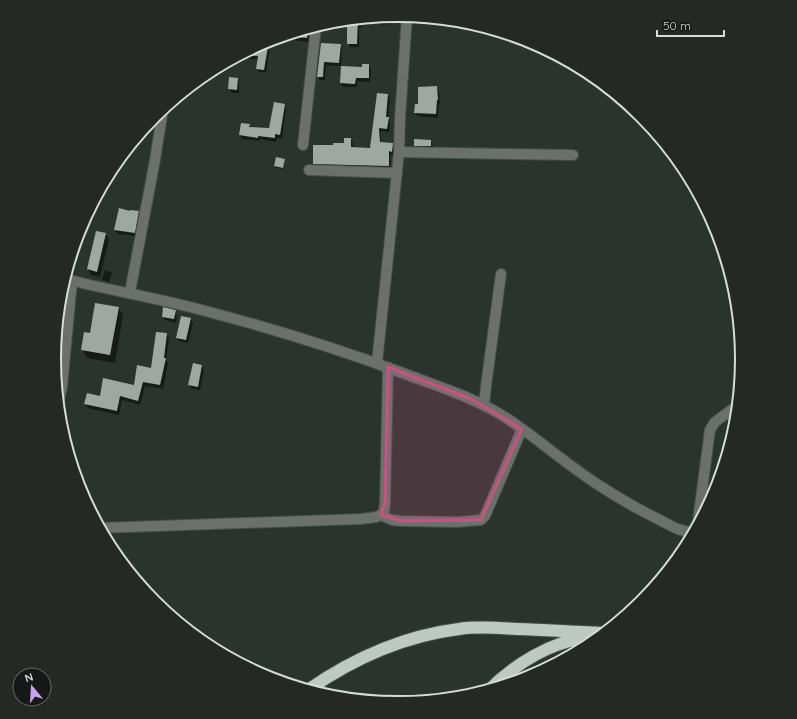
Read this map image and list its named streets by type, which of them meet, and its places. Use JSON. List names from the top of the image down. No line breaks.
{"scale_bar":"50 m","north":"top"}
